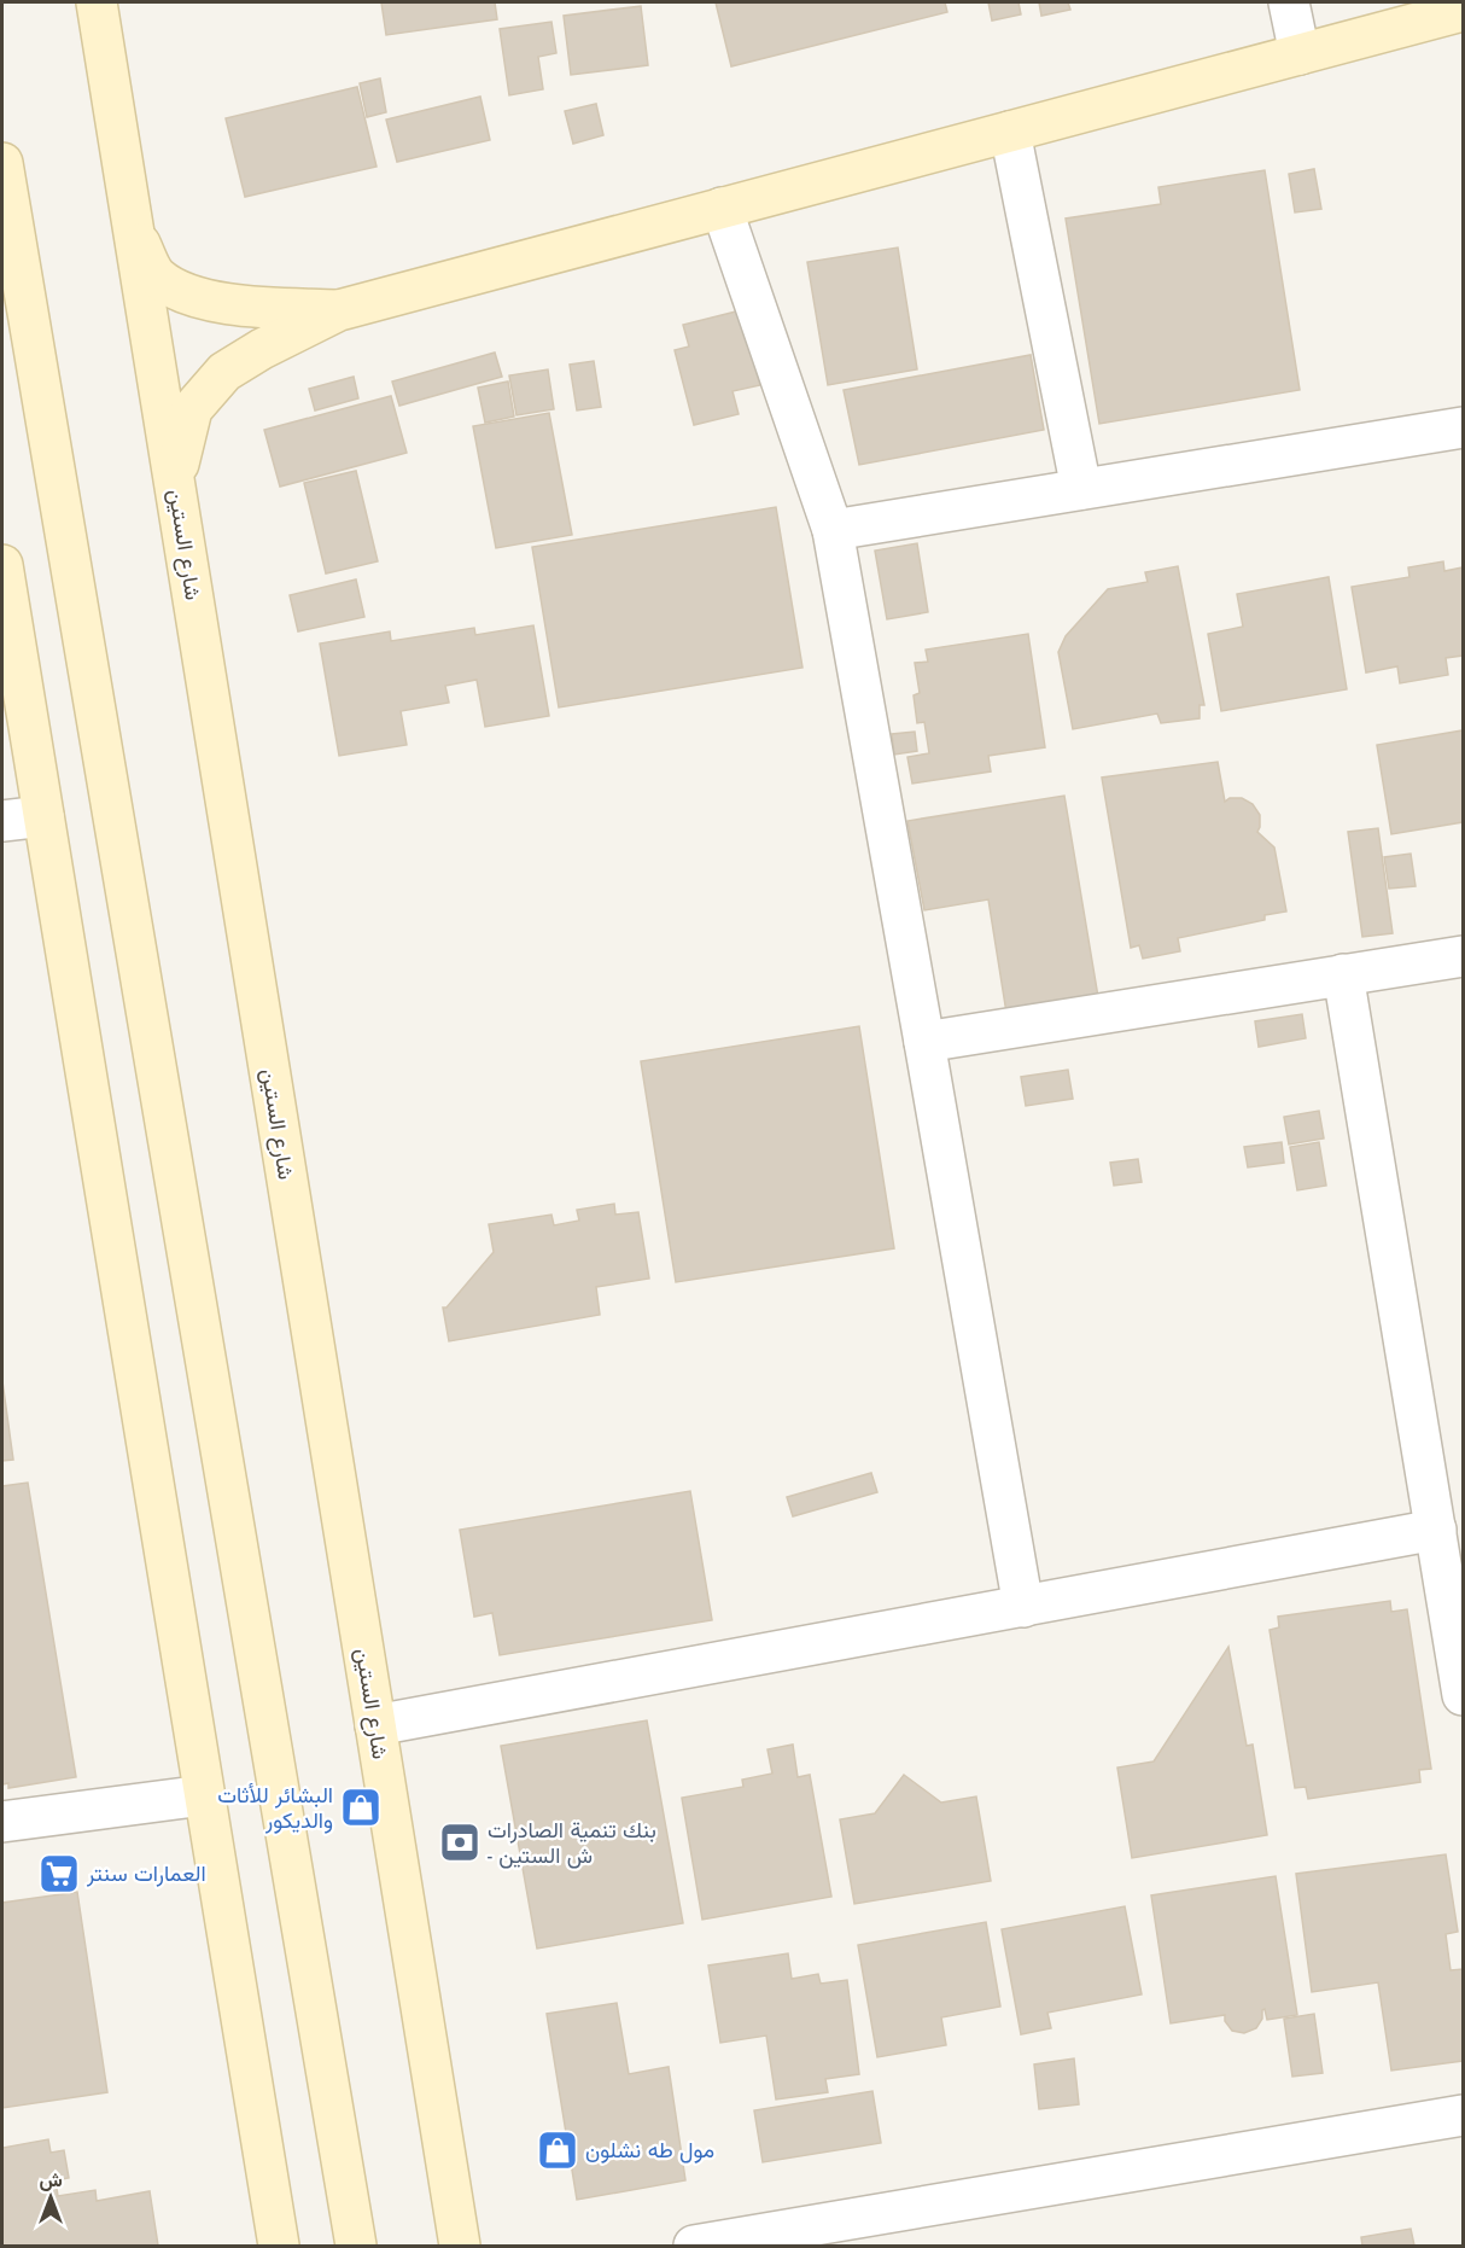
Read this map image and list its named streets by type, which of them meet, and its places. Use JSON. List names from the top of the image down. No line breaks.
{"streets":{"main road":["شارع الستين"]},"places":{"shop":["البشائر للأثات والديكور","مول طه نشلون"],"bank":["بنك تنمية الصادرات - ش الستين"],"supermarket":["العمارات سنتر"]},"north":"top"}
